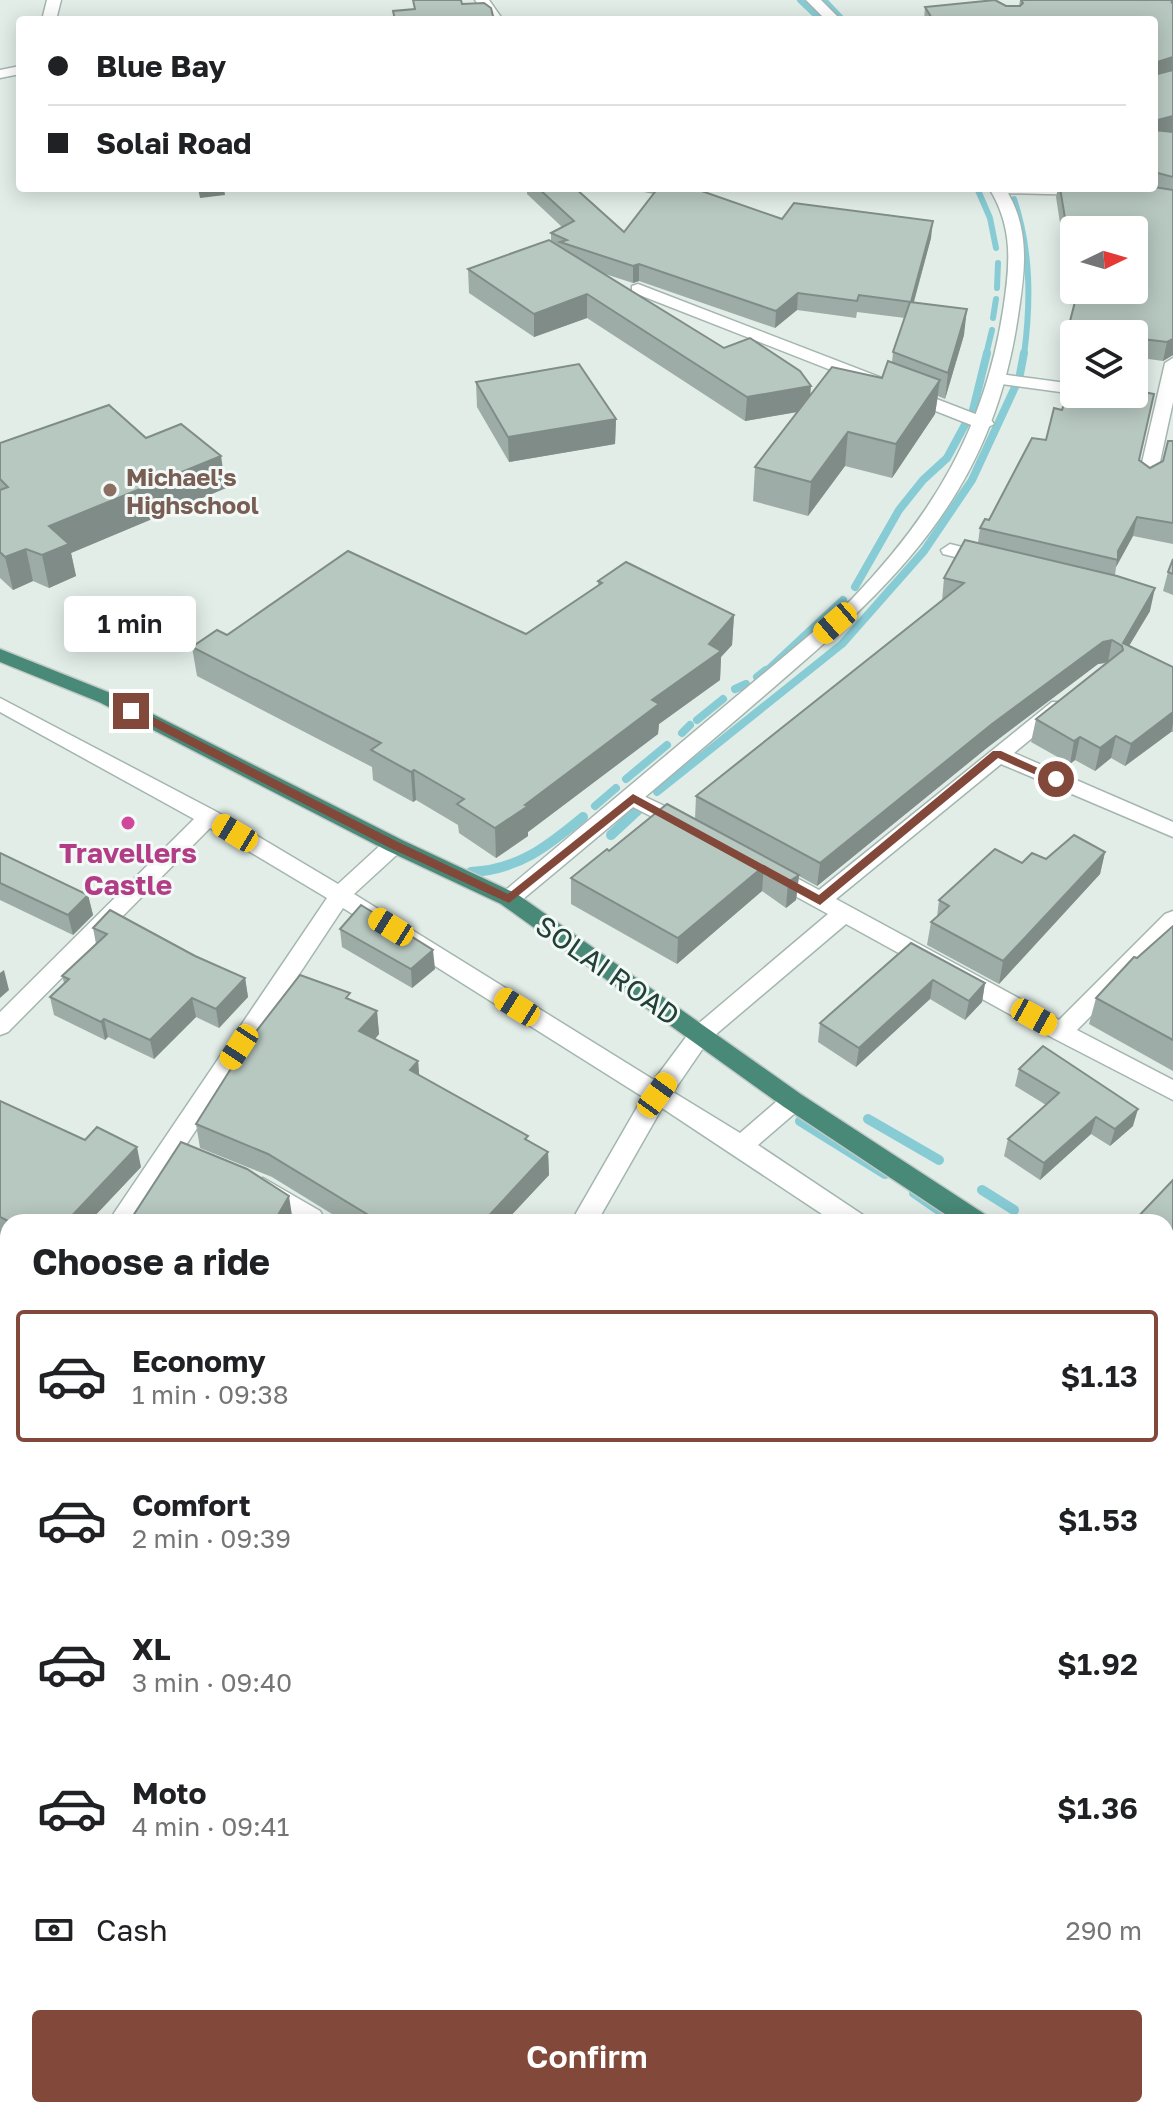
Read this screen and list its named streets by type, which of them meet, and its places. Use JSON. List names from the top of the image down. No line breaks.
{"streets":{"highway":["SOLAI ROAD"]},"places":["Michael's Highschool","Travellers Castle"],"north":"right","page":{"banner":["Blue Bay","Solai Road"],"bubble":"1 min","heading":"Choose a ride","list":[{"name":"Economy","note":"1 min · 09:38","value":"$1.13"},{"name":"Comfort","note":"2 min · 09:39","value":"$1.53"},{"name":"XL","note":"3 min · 09:40","value":"$1.92"},{"name":"Moto","note":"4 min · 09:41","value":"$1.36"}],"pay":["Cash","290 m"],"buttons":"Confirm"}}
